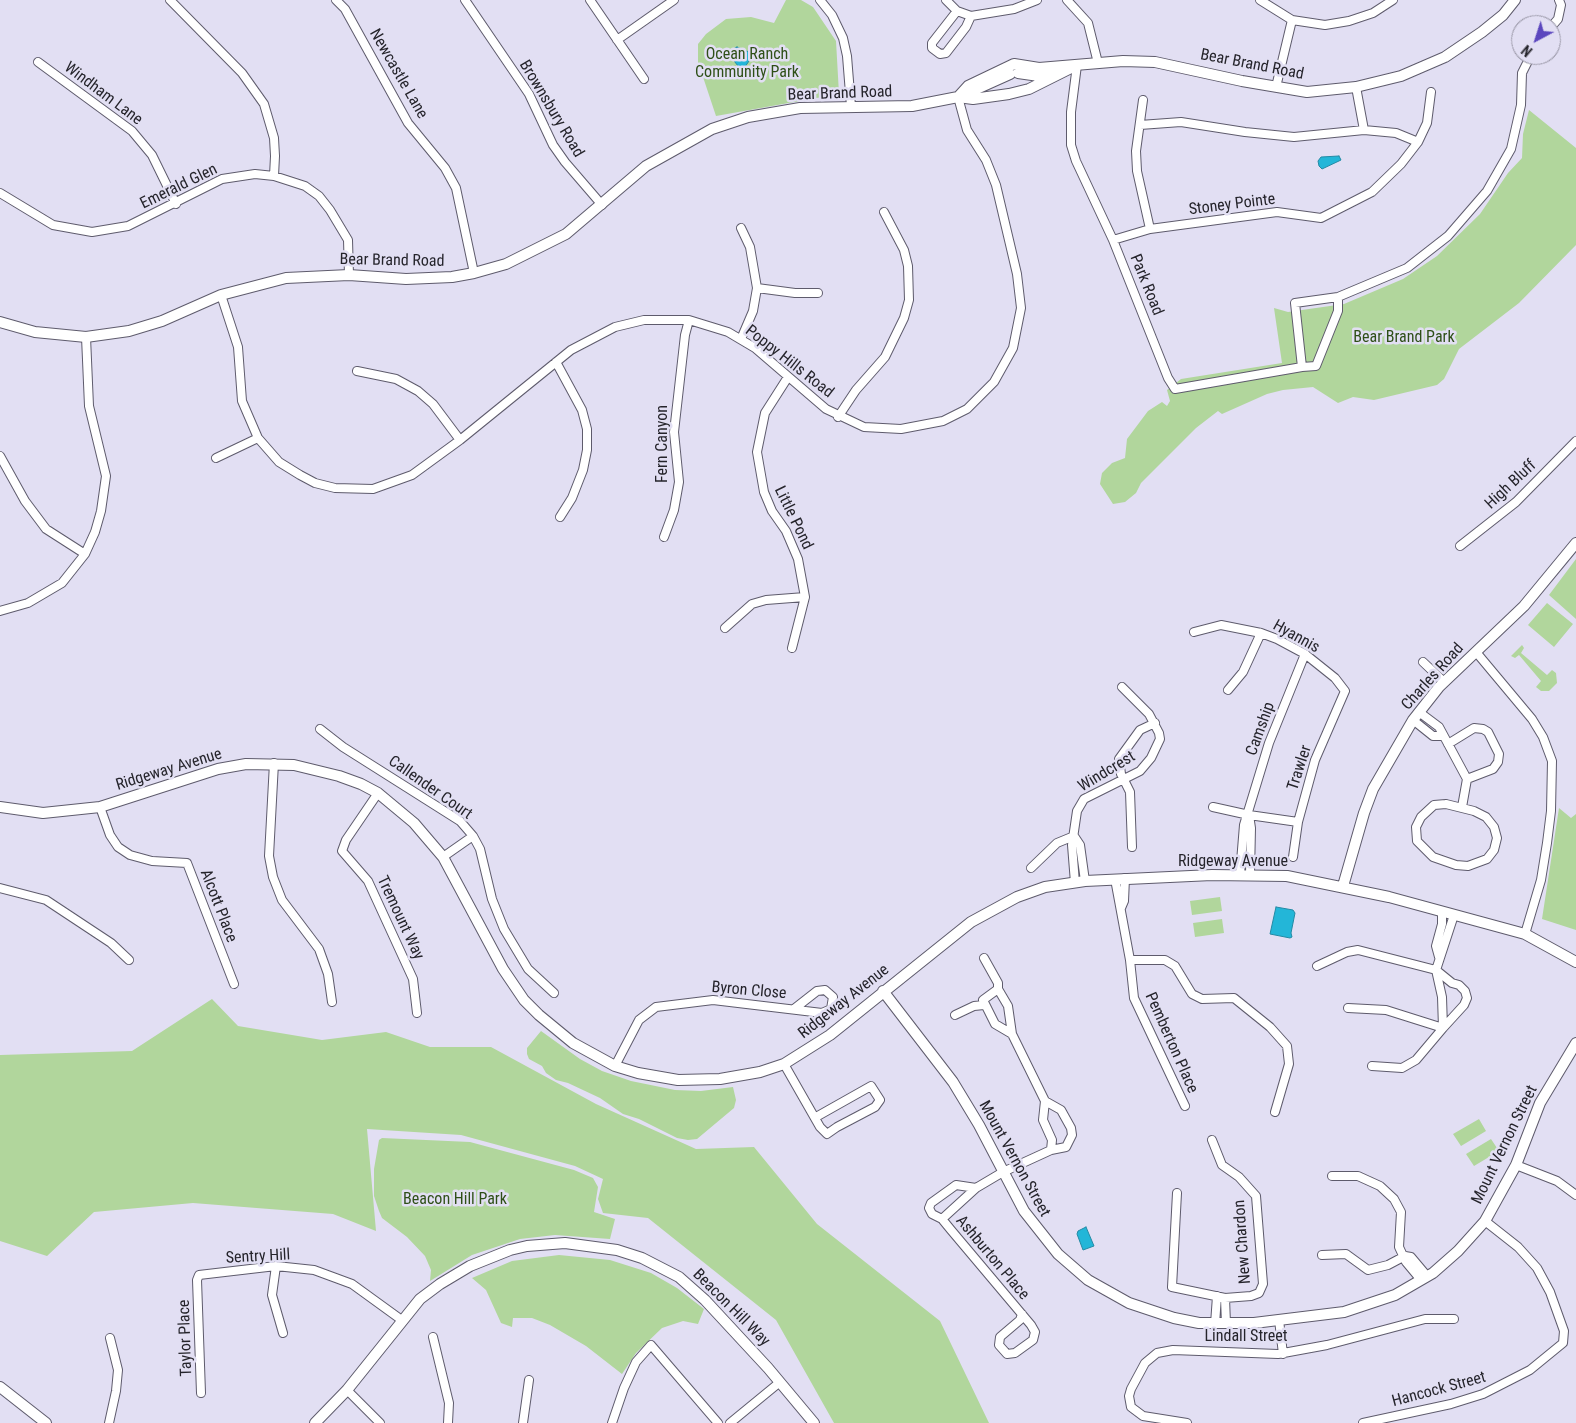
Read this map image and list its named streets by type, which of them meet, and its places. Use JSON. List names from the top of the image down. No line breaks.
{"streets":{"street":["Bear Brand Road","Newcastle Lane","Windham Lane","Brownsbury Road","Emerald Glen","Stoney Pointe","Park Road","Poppy Hills Road","Fern Canyon","High Bluff","Little Pond","Hyannis","Charles Road","Camship","Trawler","Ridgeway Avenue","Windcrest","Callender Court","Alcott Place","Tremount Way","Byron Close","Pemberton Place","Mount Vernon Street","New Chardon","Sentry Hill","Ashburton Place","Beacon Hill Way","Lindall Street","Taylor Place","Hancock Street"]},"crossings":[["Bear Brand Road","Newcastle Lane"],["Bear Brand Road","Brownsbury Road"],["Bear Brand Road","Emerald Glen"],["Bear Brand Road","Park Road"],["Bear Brand Road","Poppy Hills Road"],["Windham Lane","Emerald Glen"],["Stoney Pointe","Park Road"],["Poppy Hills Road","Fern Canyon"],["Poppy Hills Road","Little Pond"],["Hyannis","Camship"],["Hyannis","Trawler"],["Charles Road","Ridgeway Avenue"],["Camship","Ridgeway Avenue"],["Ridgeway Avenue","Windcrest"],["Ridgeway Avenue","Alcott Place"],["Ridgeway Avenue","Tremount Way"],["Ridgeway Avenue","Byron Close"],["Ridgeway Avenue","Pemberton Place"],["Ridgeway Avenue","Mount Vernon Street"],["Mount Vernon Street","Ashburton Place"],["Mount Vernon Street","Hancock Street"],["Sentry Hill","Beacon Hill Way"],["Sentry Hill","Taylor Place"]],"parks":["Ocean Ranch Community Park","Bear Brand Park","Beacon Hill Park"],"north":"bottom left"}
